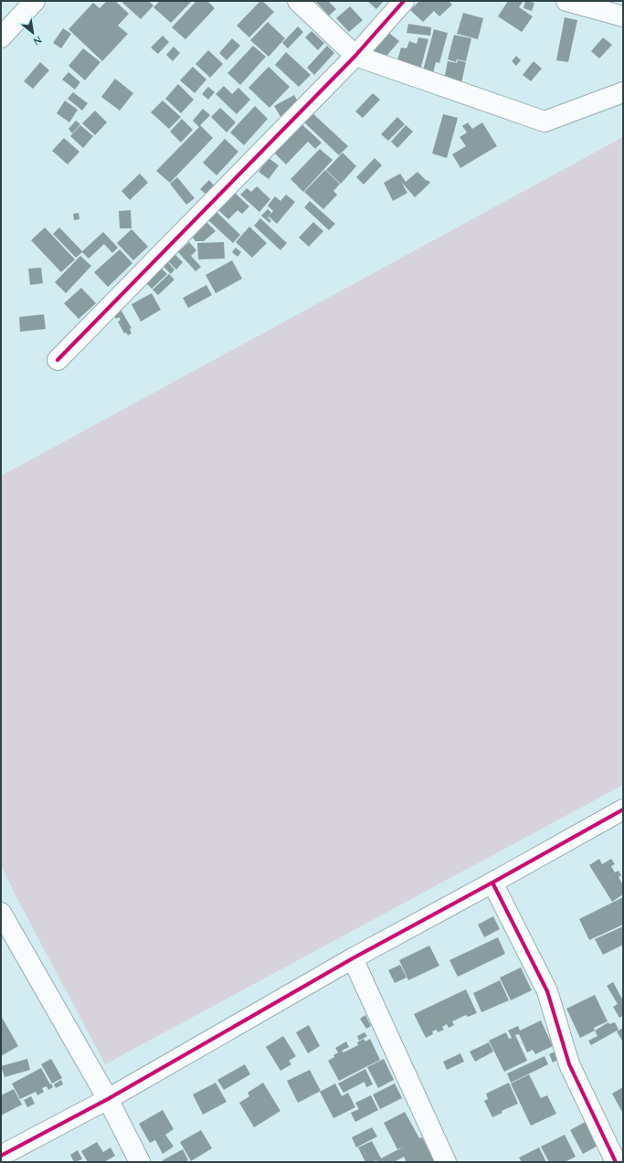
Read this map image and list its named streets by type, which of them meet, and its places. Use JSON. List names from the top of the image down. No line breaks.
{"north":"bottom right"}
